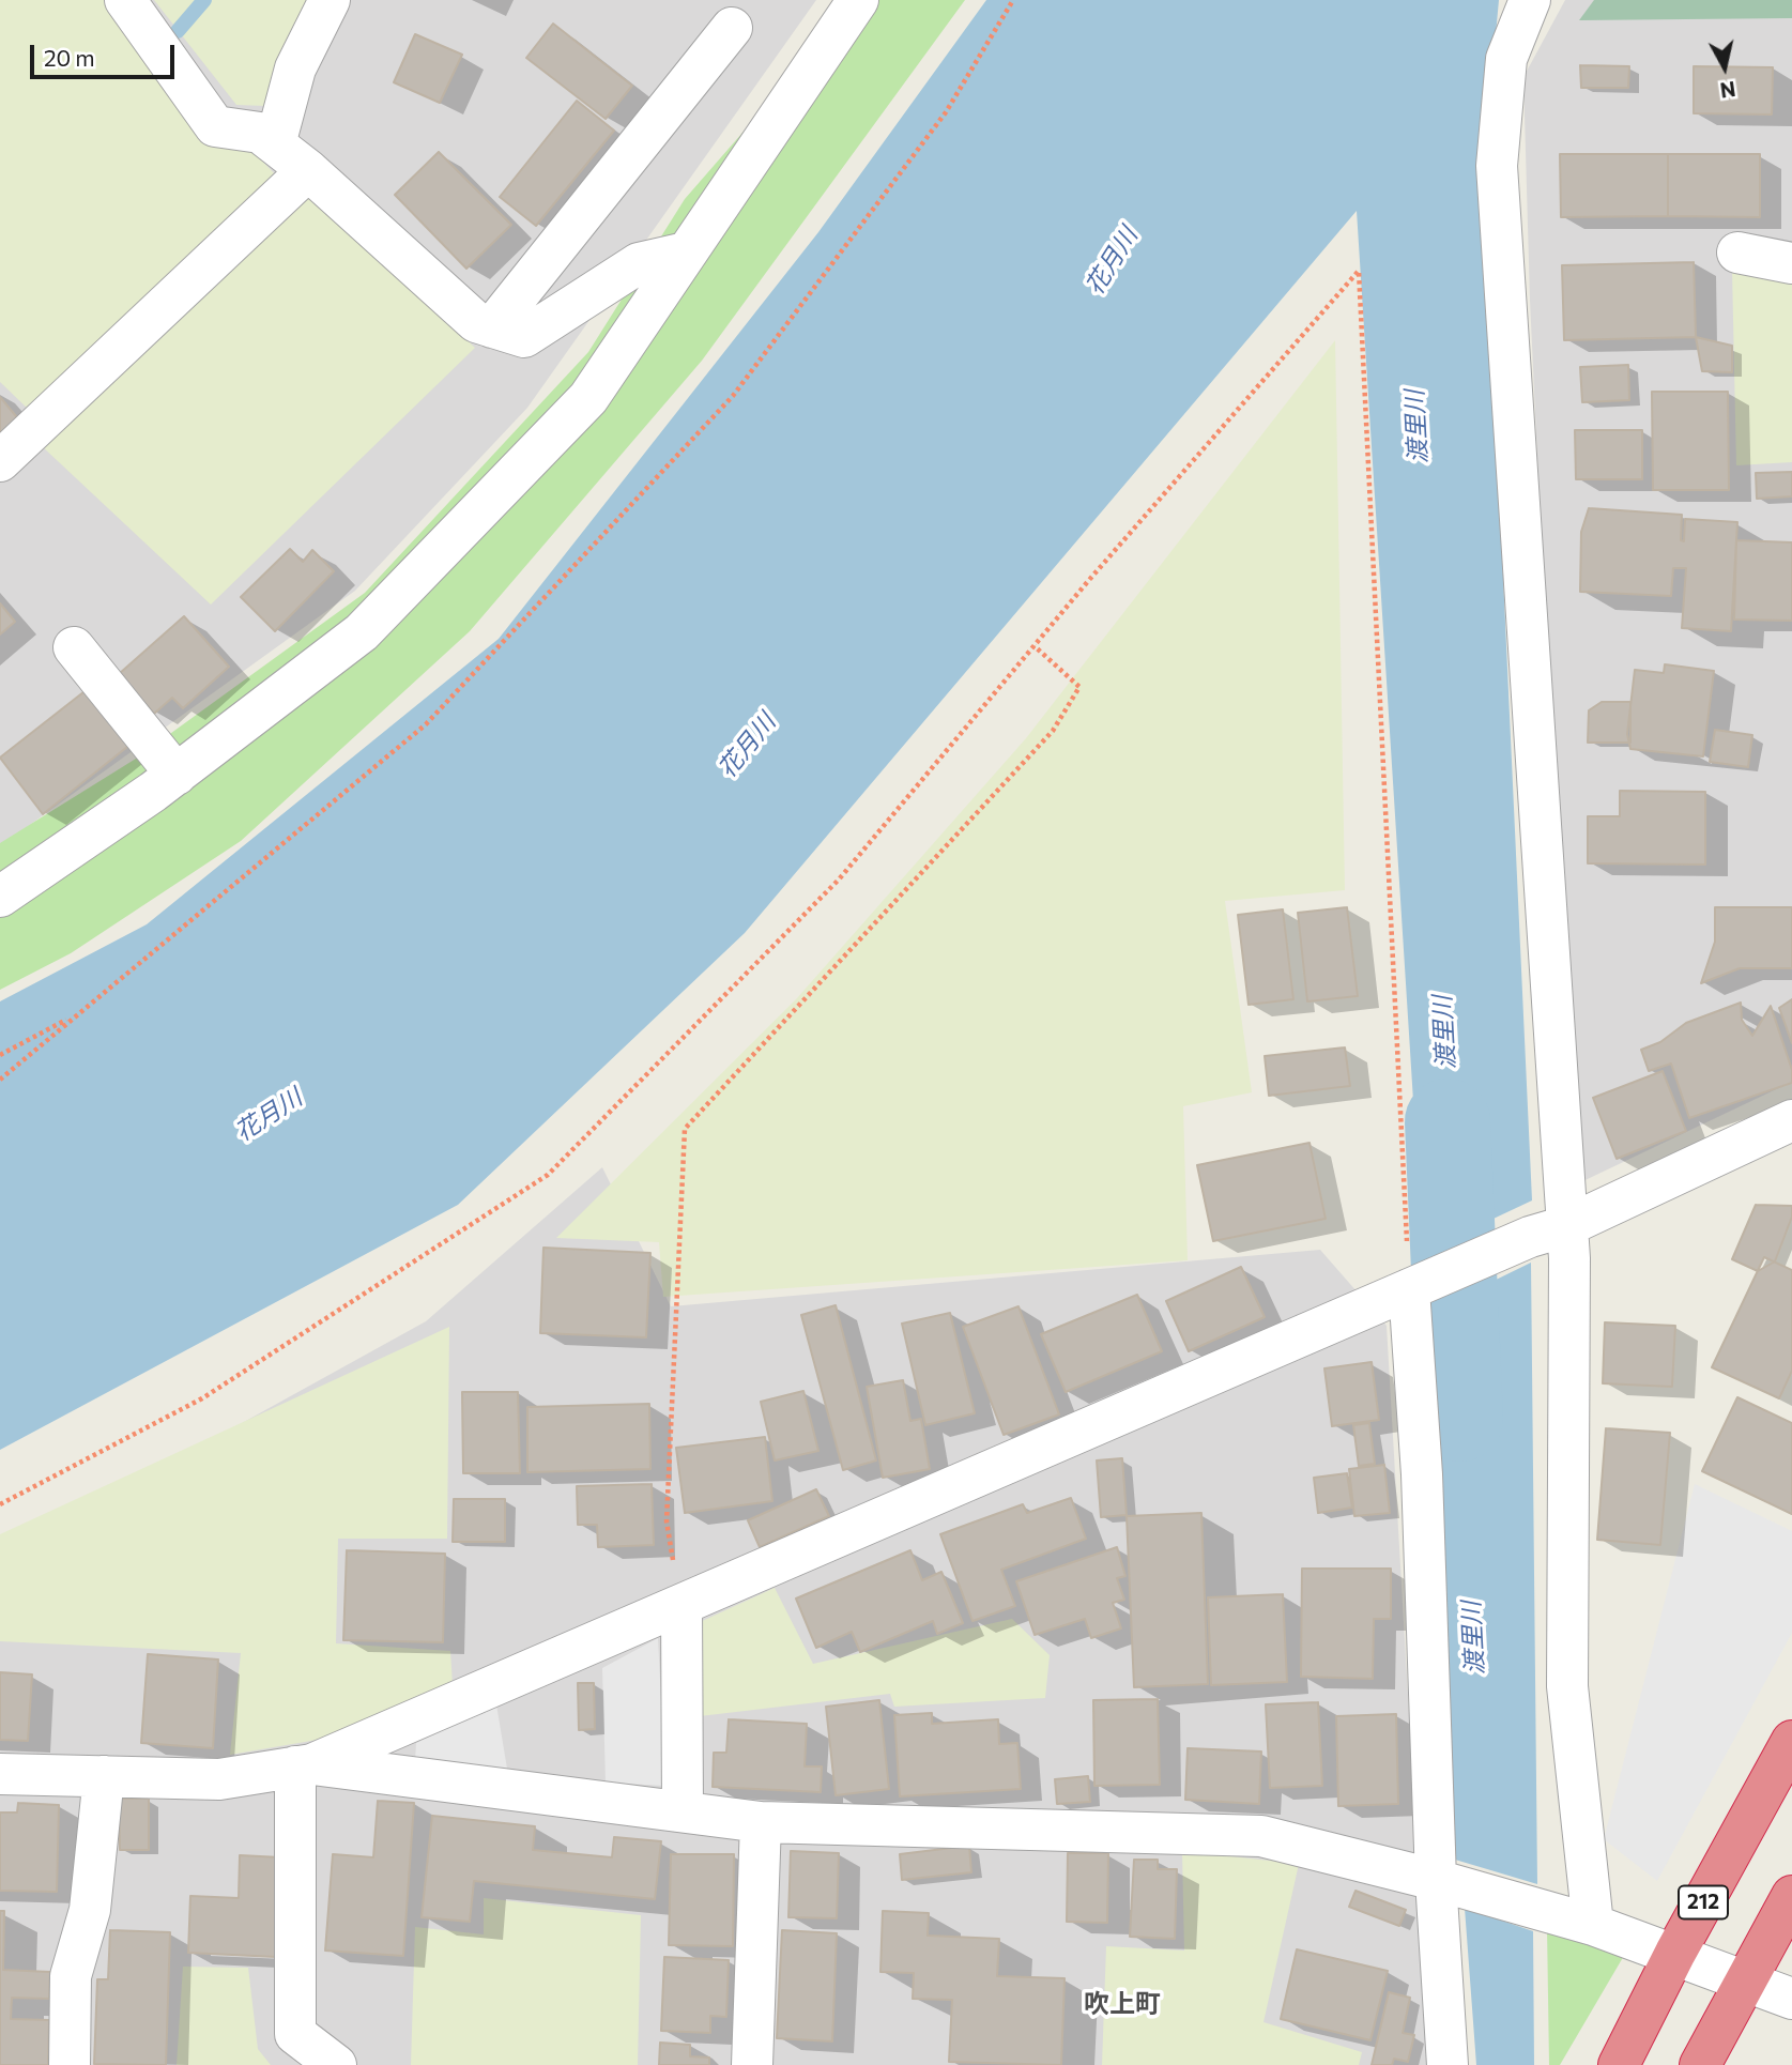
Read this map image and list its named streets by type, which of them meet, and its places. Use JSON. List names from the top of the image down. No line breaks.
{"streets":{"highway":["212"]},"districts":["吹上町"],"water":["花月川","渡里川"],"scale_bar":"20 m","north":"bottom"}
